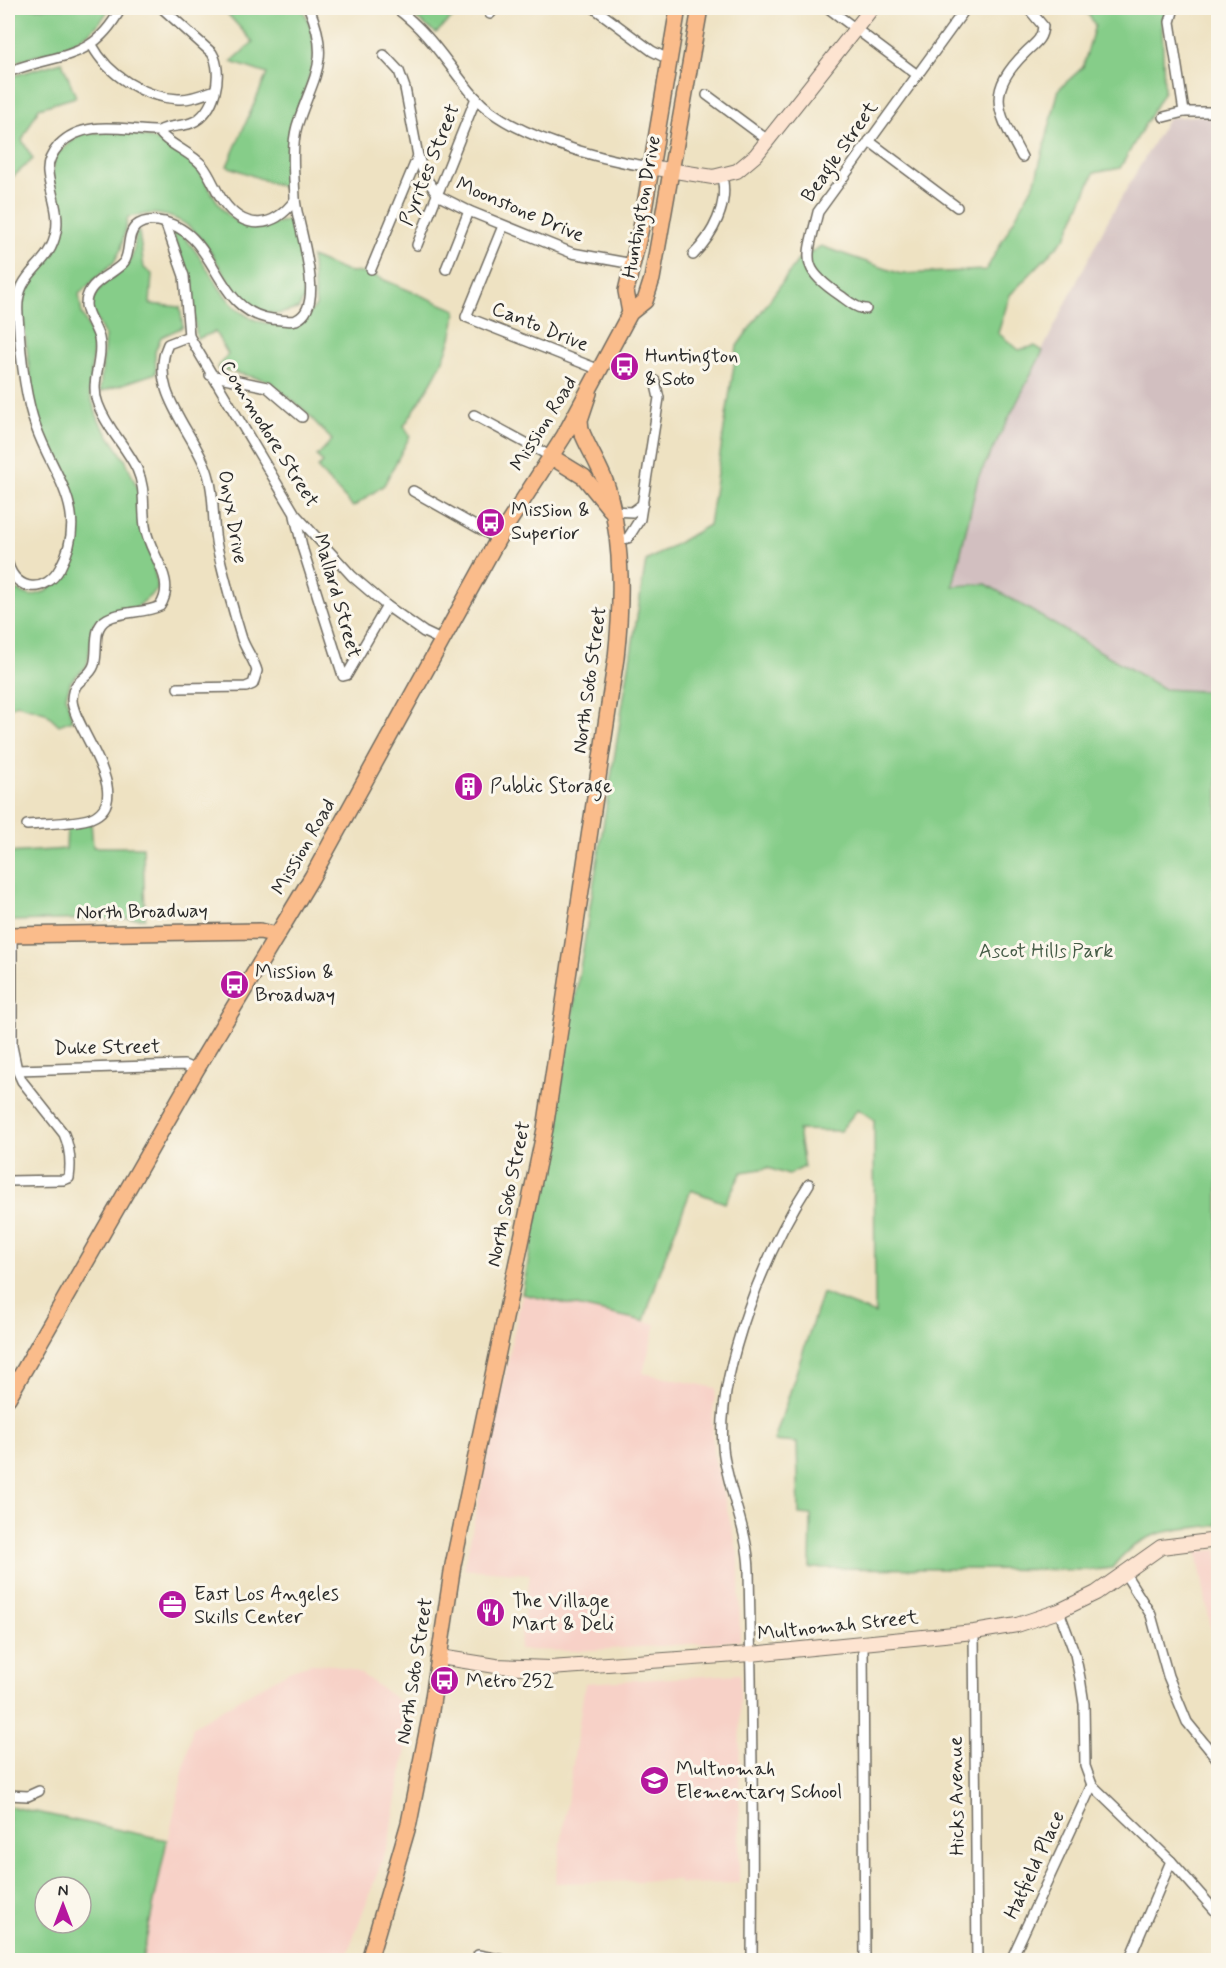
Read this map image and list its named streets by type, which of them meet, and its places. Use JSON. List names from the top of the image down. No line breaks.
{"streets":{"main road":["Huntington Drive","Mission Road","North Soto Street","North Broadway"],"street":["Beagle Street","Pyrites Street","Moonstone Drive","Canto Drive","Commodore Street","Onyx Drive","Mallard Street","Duke Street","Multnomah Street","Hicks Avenue","Hatfield Place"]},"crossings":[["Pyrites Street","Moonstone Drive"],["Huntington Drive","Moonstone Drive"],["Huntington Drive","Mission Road"],["Moonstone Drive","Canto Drive"],["Canto Drive","Mission Road"],["Mission Road","Commodore Street"],["Mission Road","North Soto Street"],["Mission Road","North Broadway"],["Mission Road","Duke Street"],["Commodore Street","Onyx Drive"],["Commodore Street","Mallard Street"],["North Soto Street","Multnomah Street"],["Multnomah Street","Hicks Avenue"]],"parks":["Ascot Hills Park"],"places":{"bus stop":["Huntington & Soto","Mission & Superior","Mission & Broadway","Metro 252"],"building":["Public Storage"],"office":["East Los Angeles Skills Center"],"restaurant":["The Village Mart & Deli"],"school or university":["Multnomah Elementary School"]},"north":"top"}
